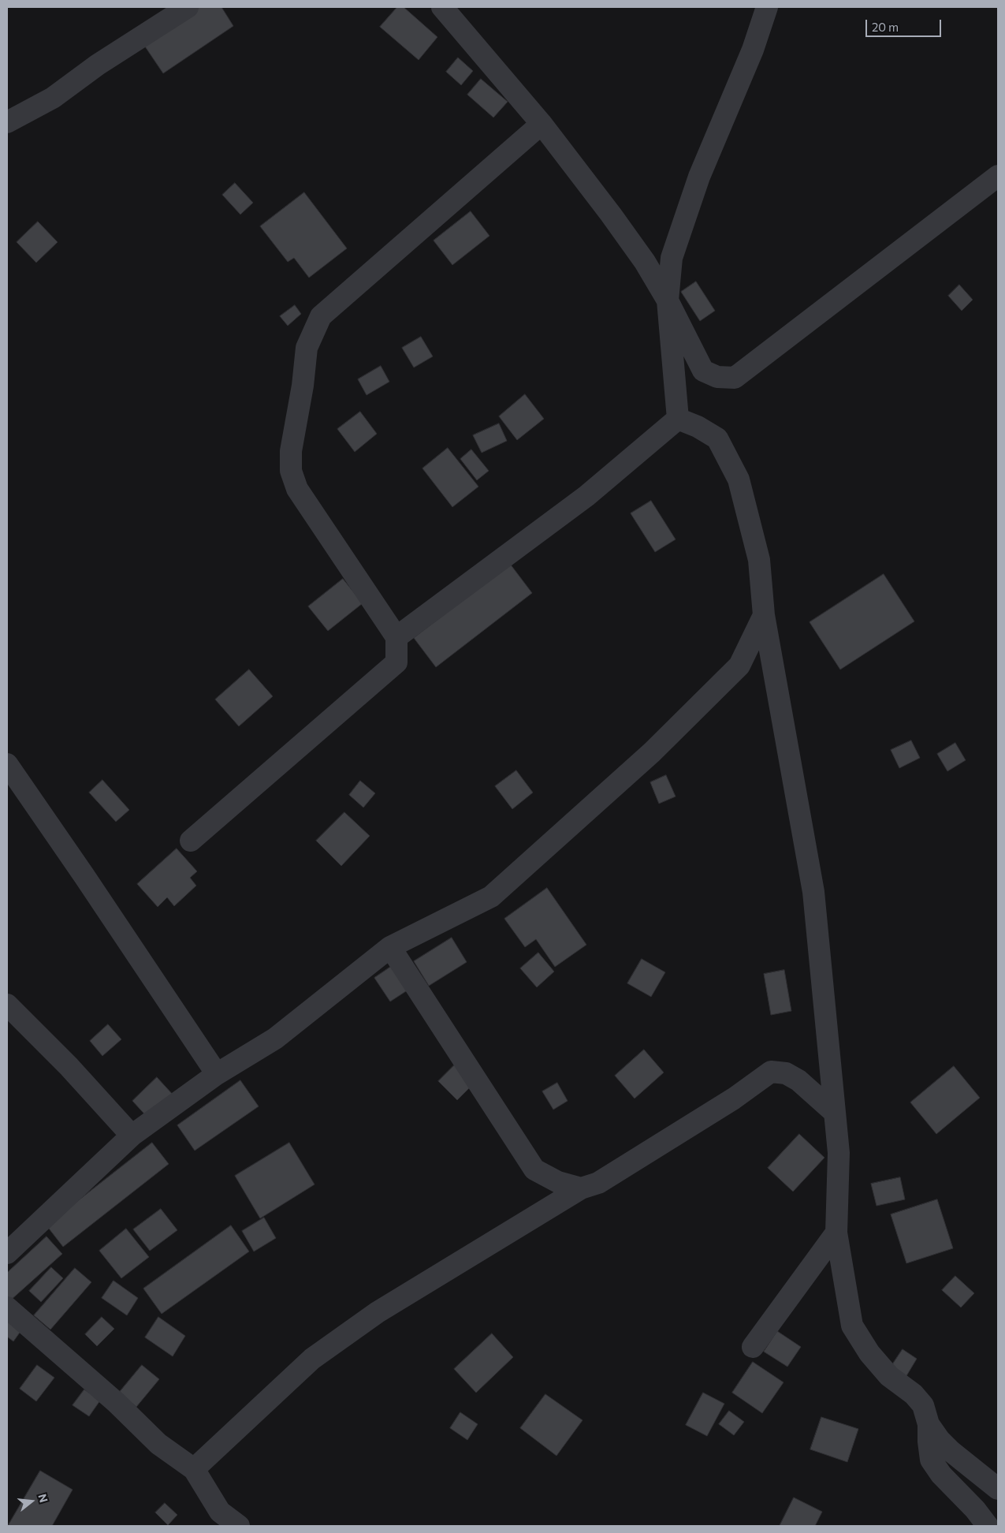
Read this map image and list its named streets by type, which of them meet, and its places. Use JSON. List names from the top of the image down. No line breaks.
{"scale_bar":"20 m","north":"right"}
